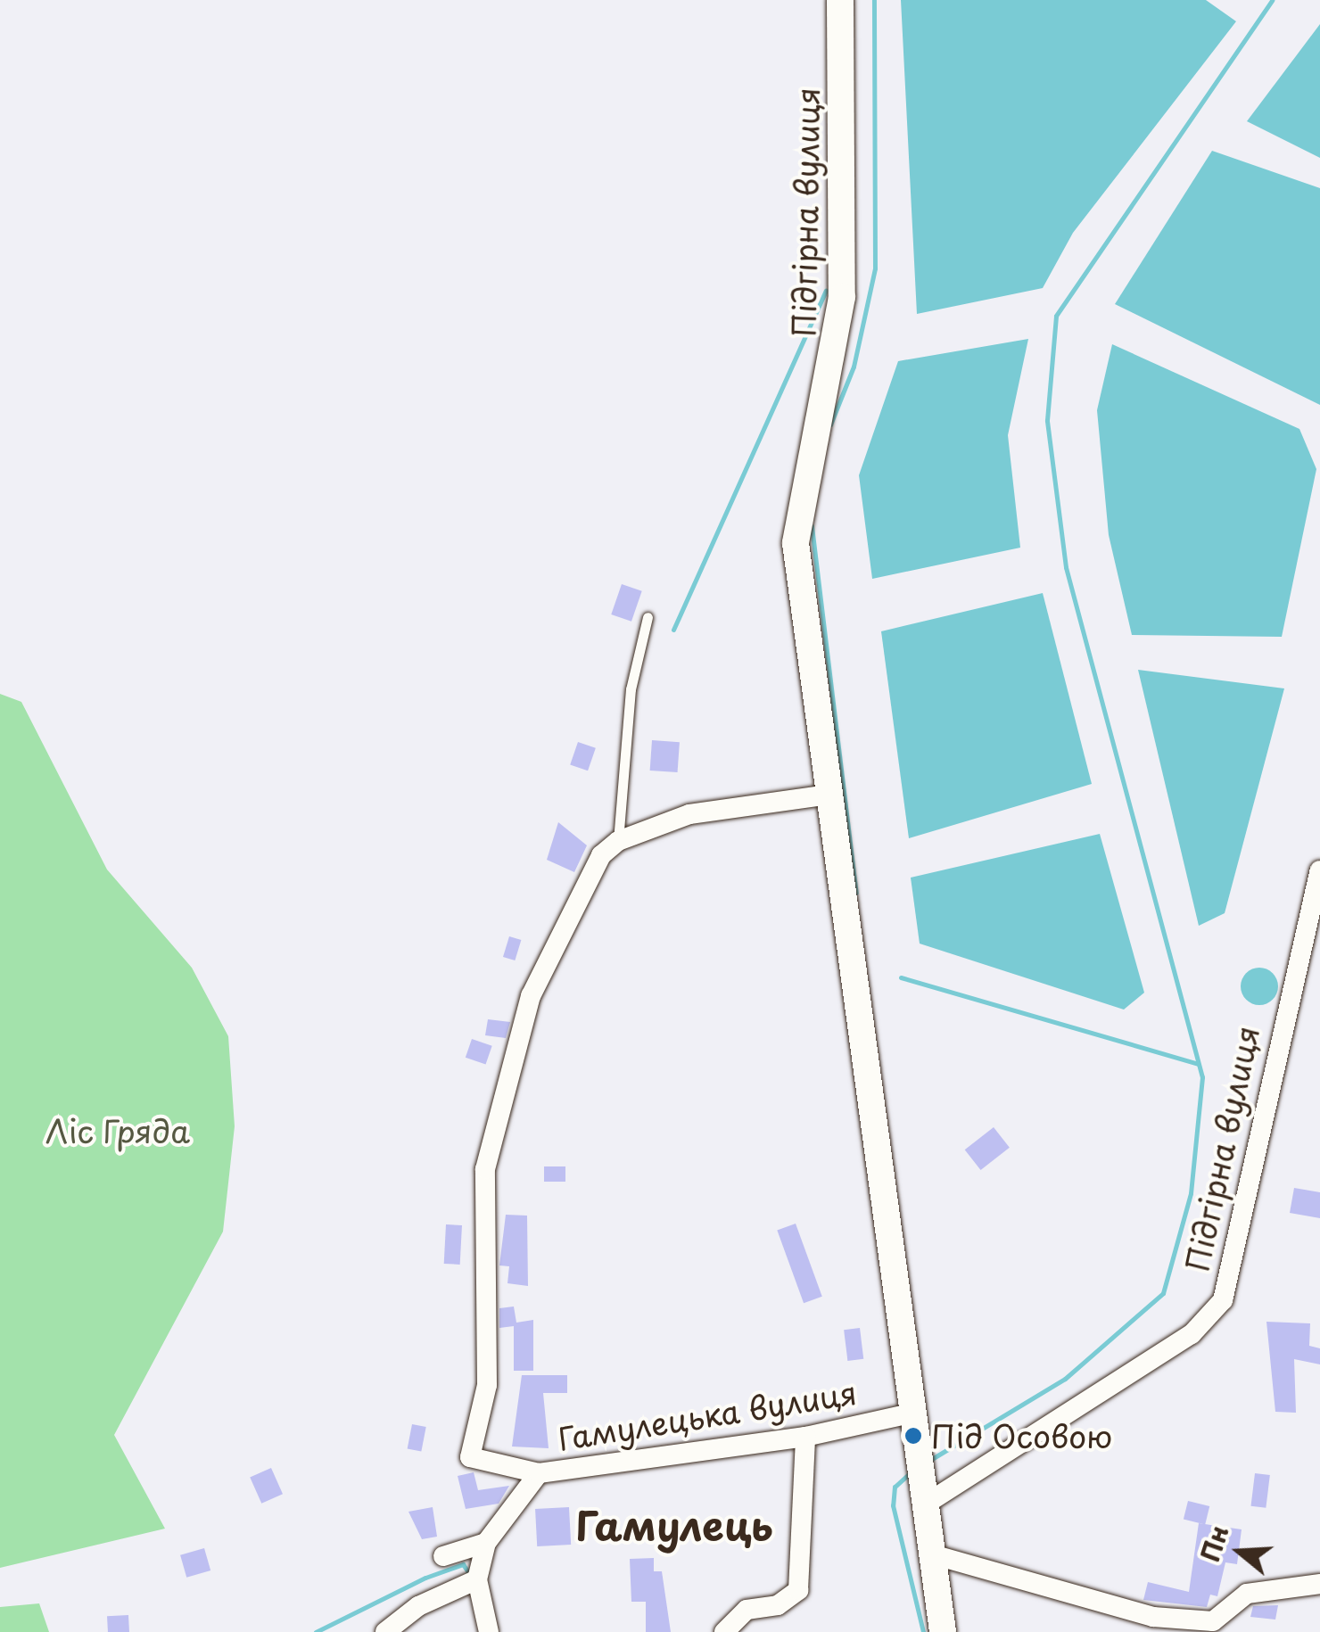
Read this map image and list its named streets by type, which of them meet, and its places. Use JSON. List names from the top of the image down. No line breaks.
{"streets":{"street":["Підгірна вулиця","Гамулецька вулиця"]},"crossings":[["Підгірна вулиця","Гамулецька вулиця"]],"districts":["Гамулець"],"parks":["Ліс Гряда"],"places":["Під Осовою"],"north":"left"}
